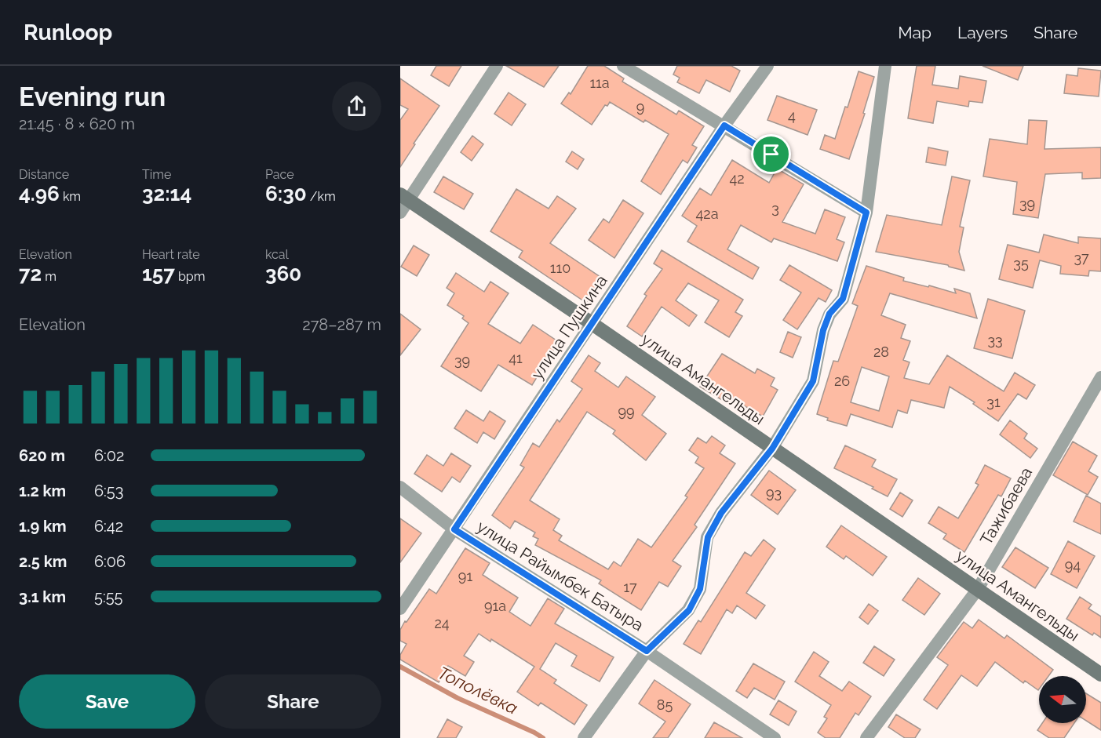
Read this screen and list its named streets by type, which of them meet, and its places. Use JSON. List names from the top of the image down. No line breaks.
{"streets":{"street":["улица Пушкина","улица Амангельды","Тажибаева","улица Райымбек Батыра"]},"crossings":[["улица Пушкина","улица Амангельды"],["улица Пушкина","улица Райымбек Батыра"],["улица Амангельды","Тажибаева"]],"water":["Тополёвка"],"house_numbers":["11а","9","4","42","39","3","42а","37","35","110","33","28","41","39","26","31","99","93","94","91","17","91а","24","85"],"north":"left","page":{"header":"Runloop","nav":["Map","Layers","Share"],"heading":["Evening run","21:45 · 8 × 620 m"],"stats":[["Distance","4.96 km"],["Time","32:14"],["Pace","6:30 /km"],["Elevation","72 m"],["Heart rate","157 bpm"],["kcal","360"]],"chart":["Elevation","278–287 m"],"list":[{"name":"620 m","note":"6:02"},{"name":"1.2 km","note":"6:53"},{"name":"1.9 km","note":"6:42"},{"name":"2.5 km","note":"6:06"},{"name":"3.1 km","note":"5:55"}],"buttons":["Save","Share"]}}
